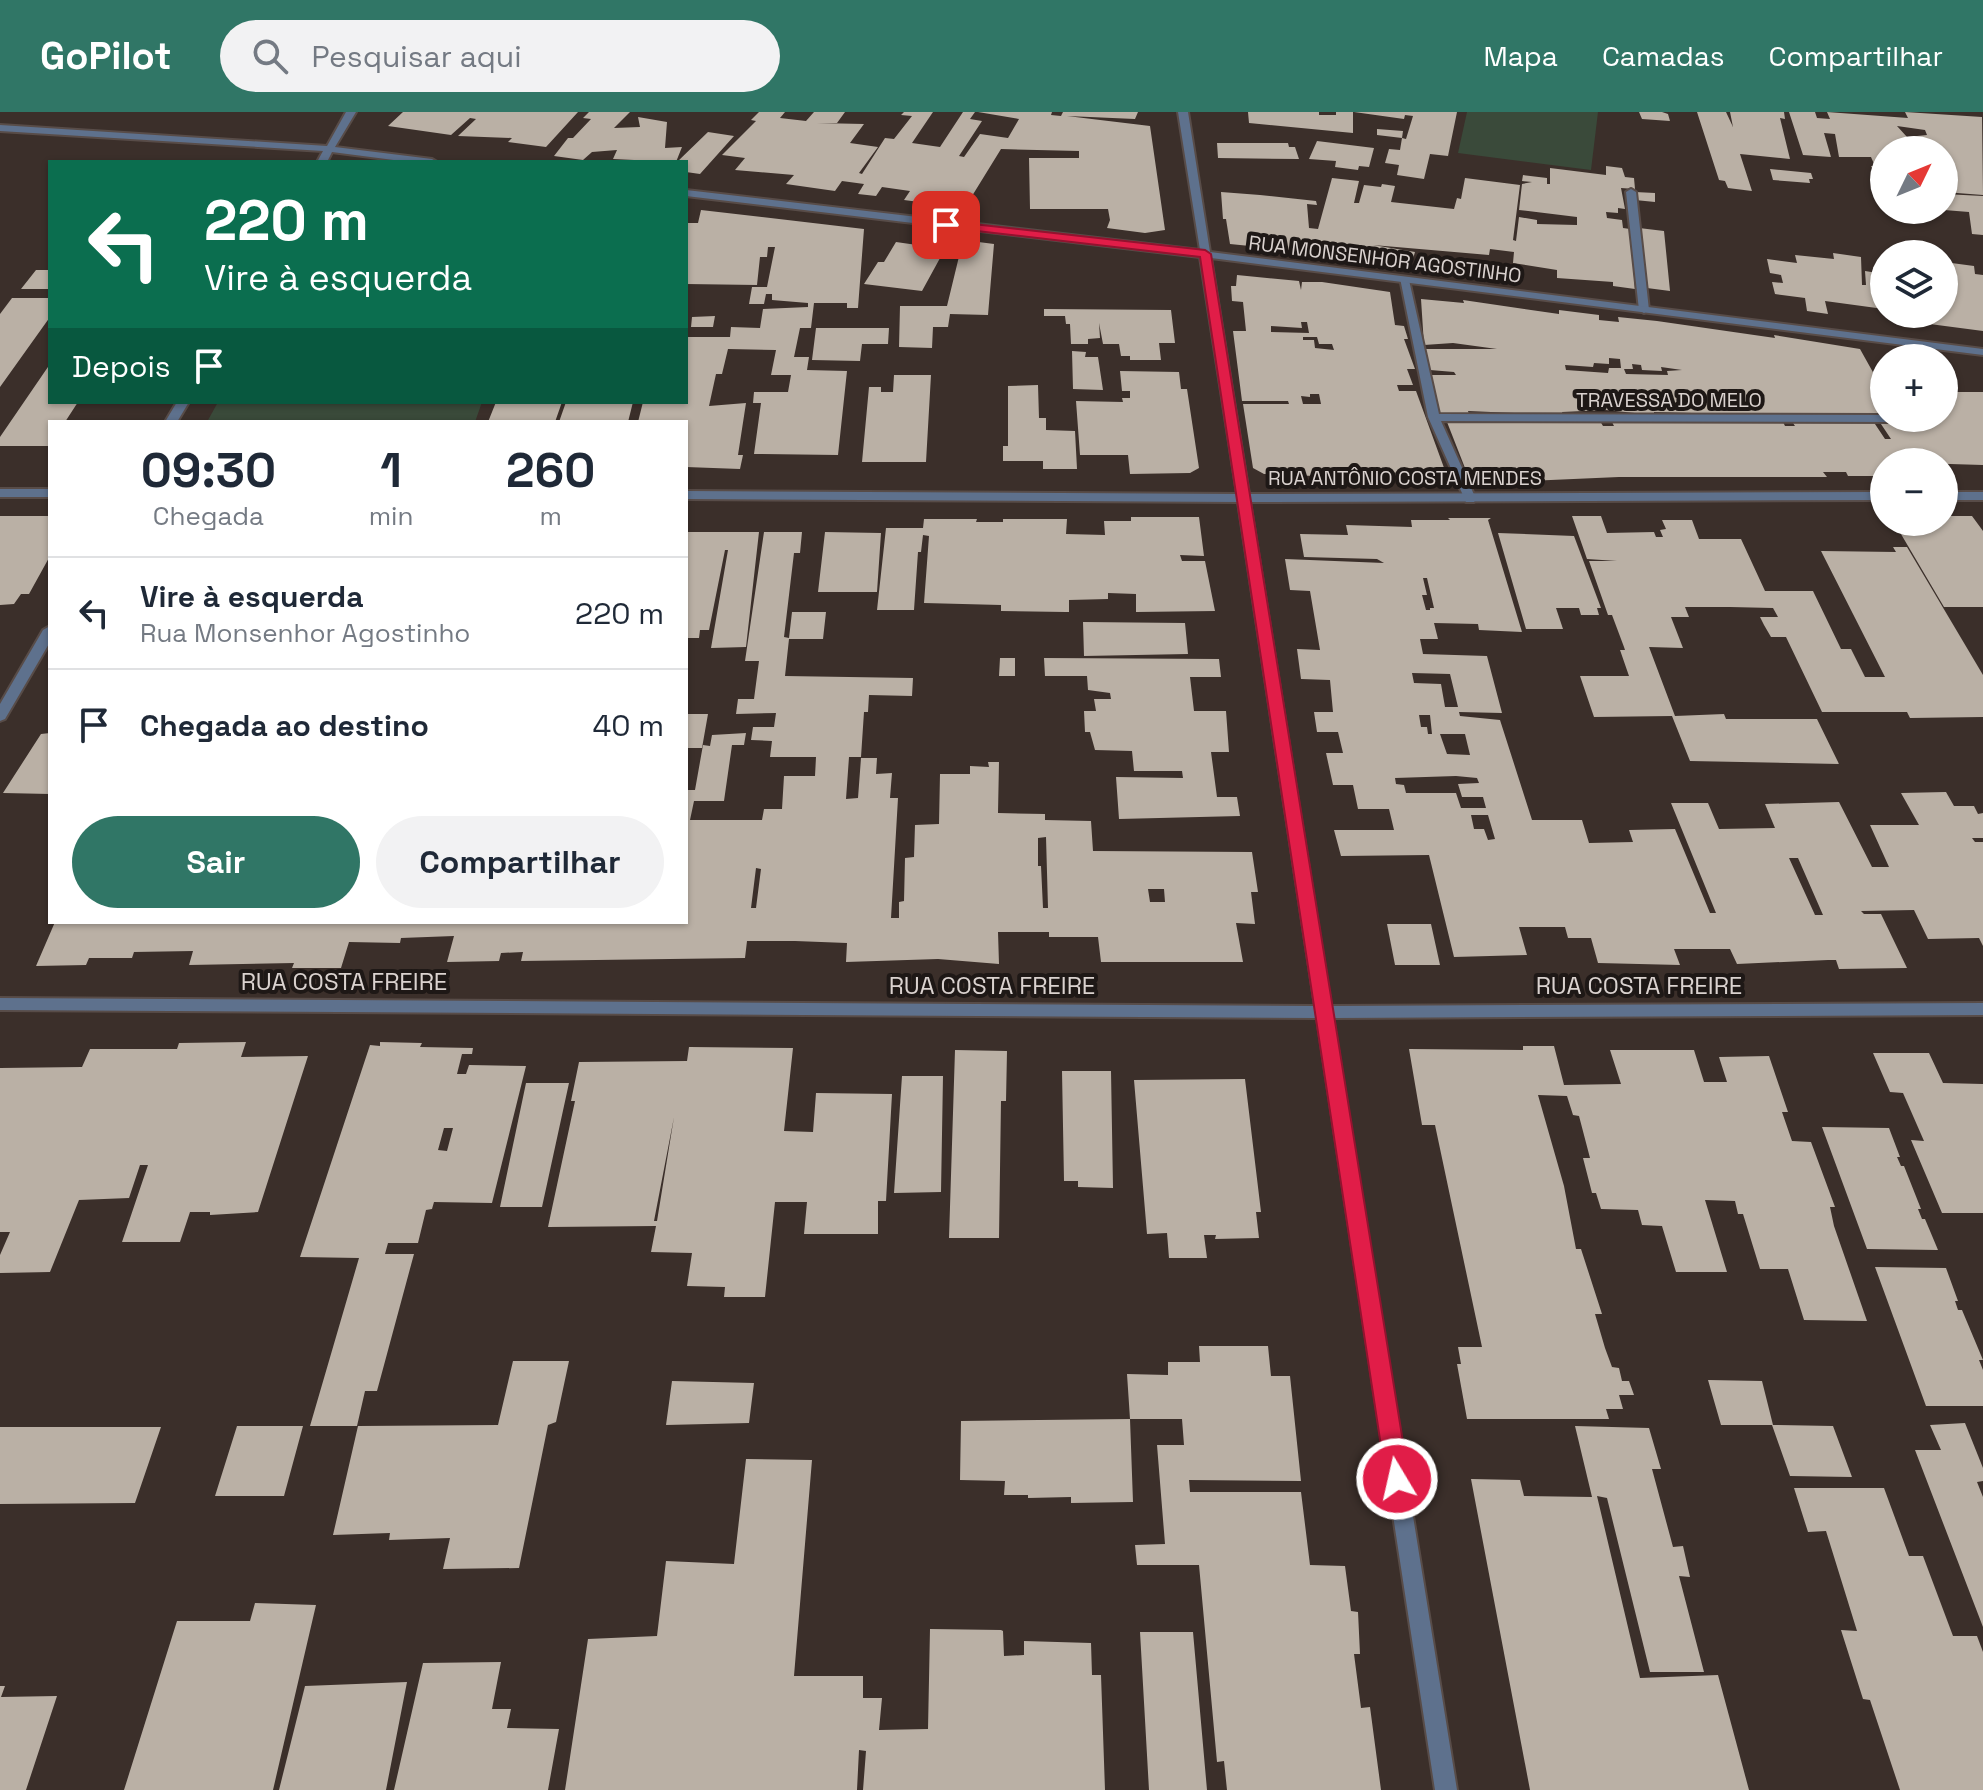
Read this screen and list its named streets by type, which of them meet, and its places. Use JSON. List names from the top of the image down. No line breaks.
{"streets":{"street":["RUA MONSENHOR AGOSTINHO","TRAVESSA DO MELO","RUA ANTÔNIO COSTA MENDES","RUA COSTA FREIRE"]},"north":"top right","page":{"header":"GoPilot","search":"Pesquisar aqui","nav":["Mapa","Camadas","Compartilhar"],"map_buttons":["+","−"],"turn":["220 m","Vire à esquerda"],"then":"Depois","eta":["09:30","Chegada","1","min","260","m"],"list":[{"name":"Vire à esquerda","note":"Rua Monsenhor Agostinho","value":"220 m"},{"name":"Chegada ao destino","value":"40 m"}],"buttons":["Sair","Compartilhar"]}}
